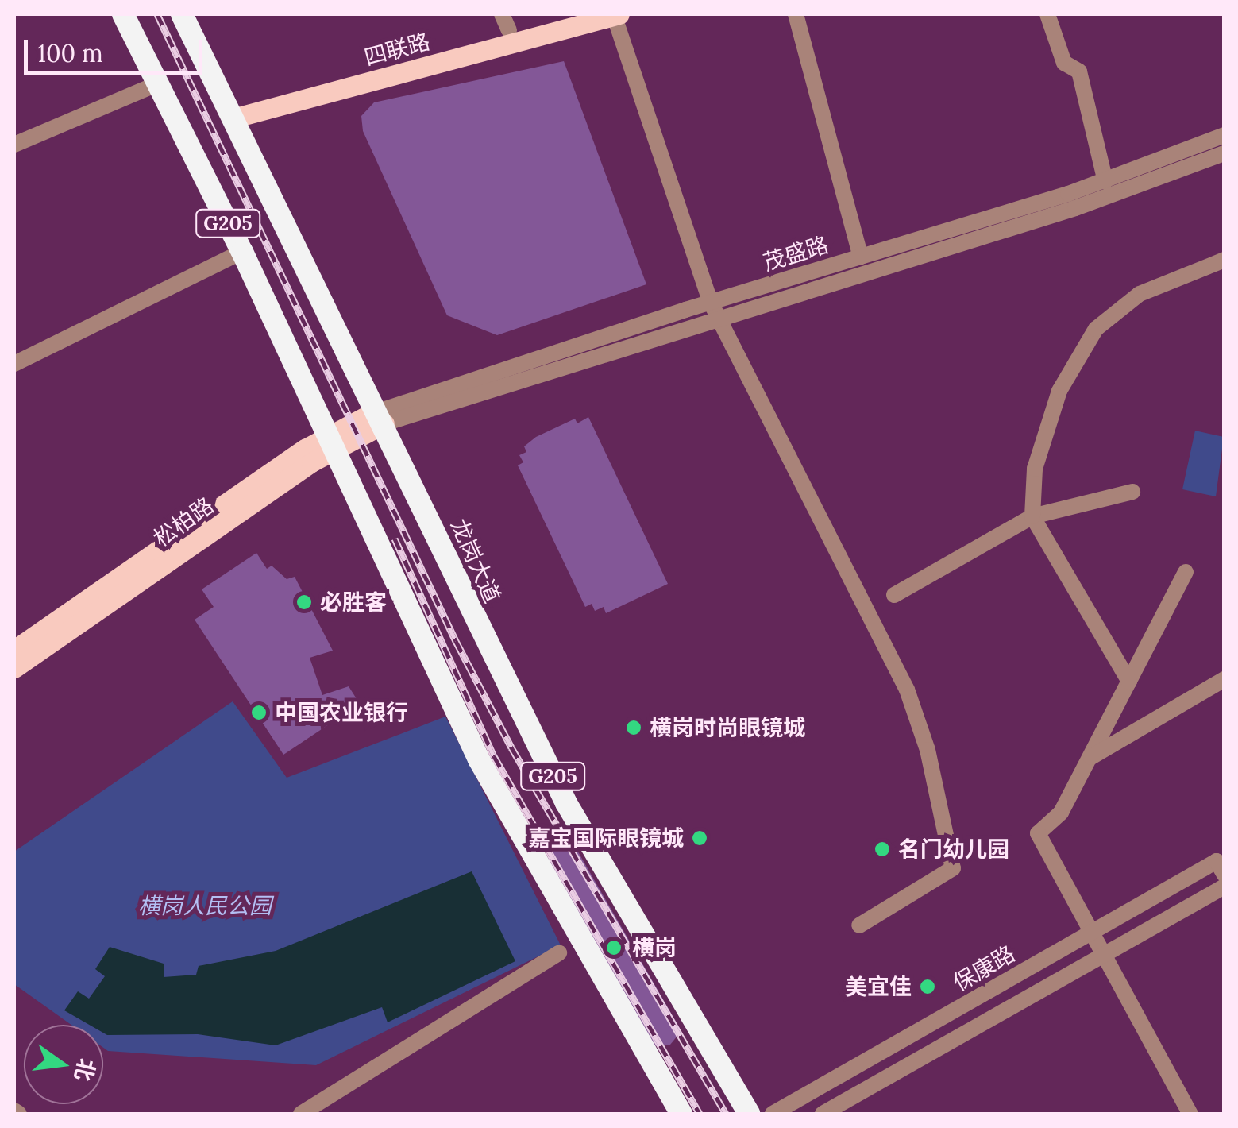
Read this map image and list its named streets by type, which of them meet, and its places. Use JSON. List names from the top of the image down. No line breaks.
{"streets":{"highway":["G205","龙岗大道"],"main road":["四联路","松柏路"],"street":["茂盛路","保康路"]},"crossings":[["四联路","龙岗大道"],["G205","松柏路"],["茂盛路","松柏路"],["茂盛路","龙岗大道"],["松柏路","龙岗大道"]],"parks":["横岗人民公园"],"places":["必胜客","中国农业银行","横岗时尚眼镜城","嘉宝国际眼镜城","名门幼儿园","横岗","美宜佳"],"scale_bar":"100 m","north":"right"}
